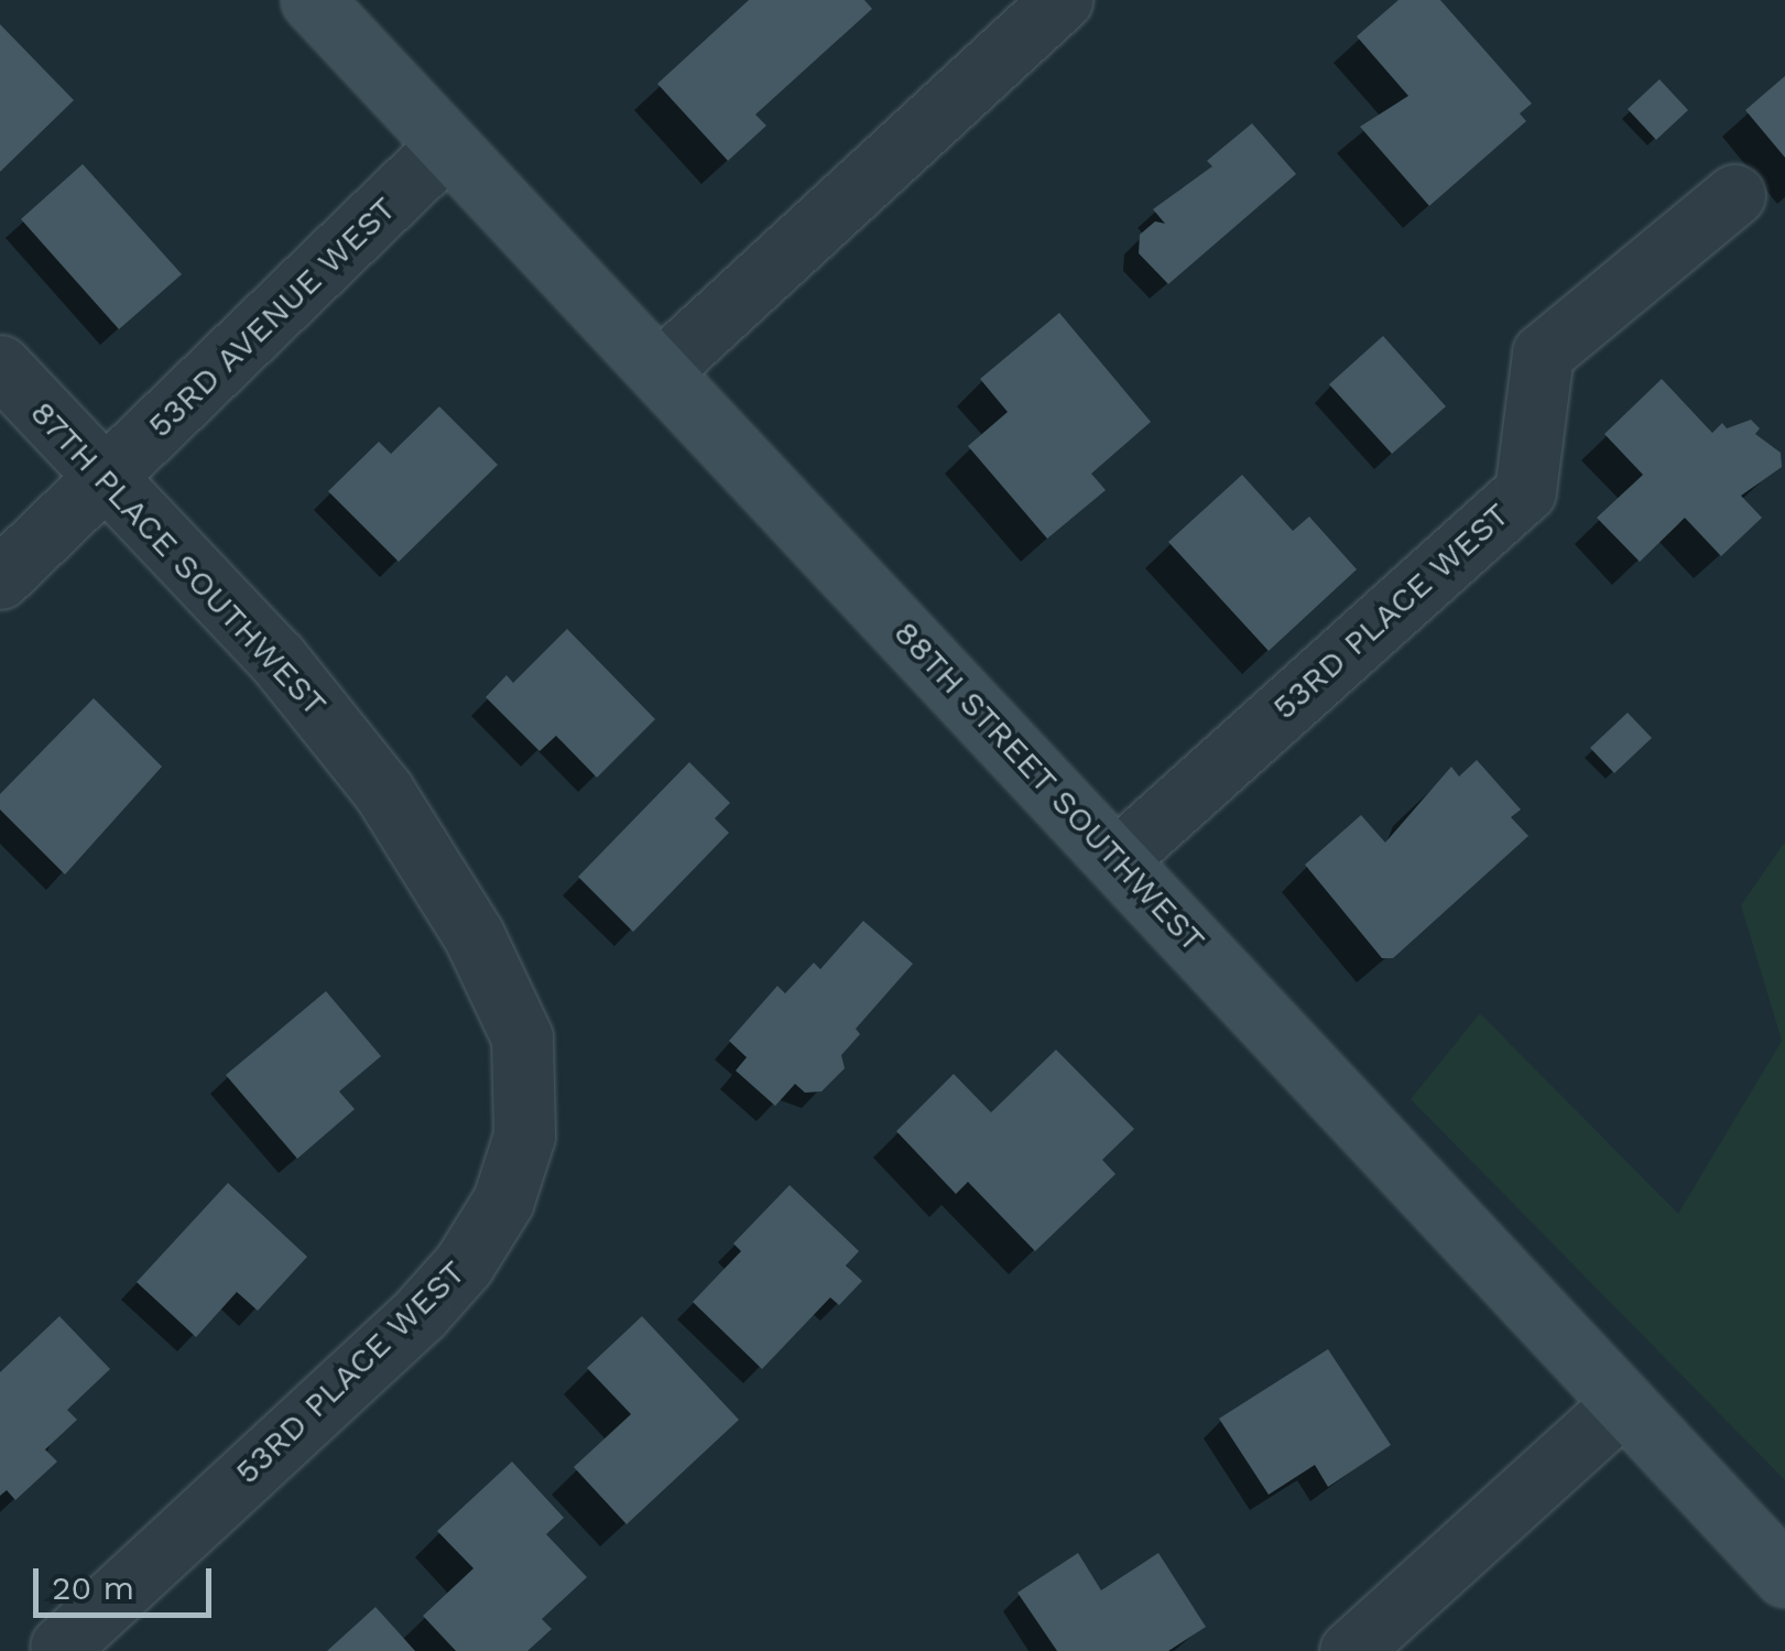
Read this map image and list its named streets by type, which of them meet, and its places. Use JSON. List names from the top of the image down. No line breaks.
{"streets":{"street":["53RD AVENUE WEST","87TH PLACE SOUTHWEST","53RD PLACE WEST","88TH STREET SOUTHWEST"]},"crossings":[["53RD AVENUE WEST","87TH PLACE SOUTHWEST"],["53RD AVENUE WEST","88TH STREET SOUTHWEST"],["87TH PLACE SOUTHWEST","53RD PLACE WEST"],["53RD PLACE WEST","88TH STREET SOUTHWEST"]],"scale_bar":"20 m"}
